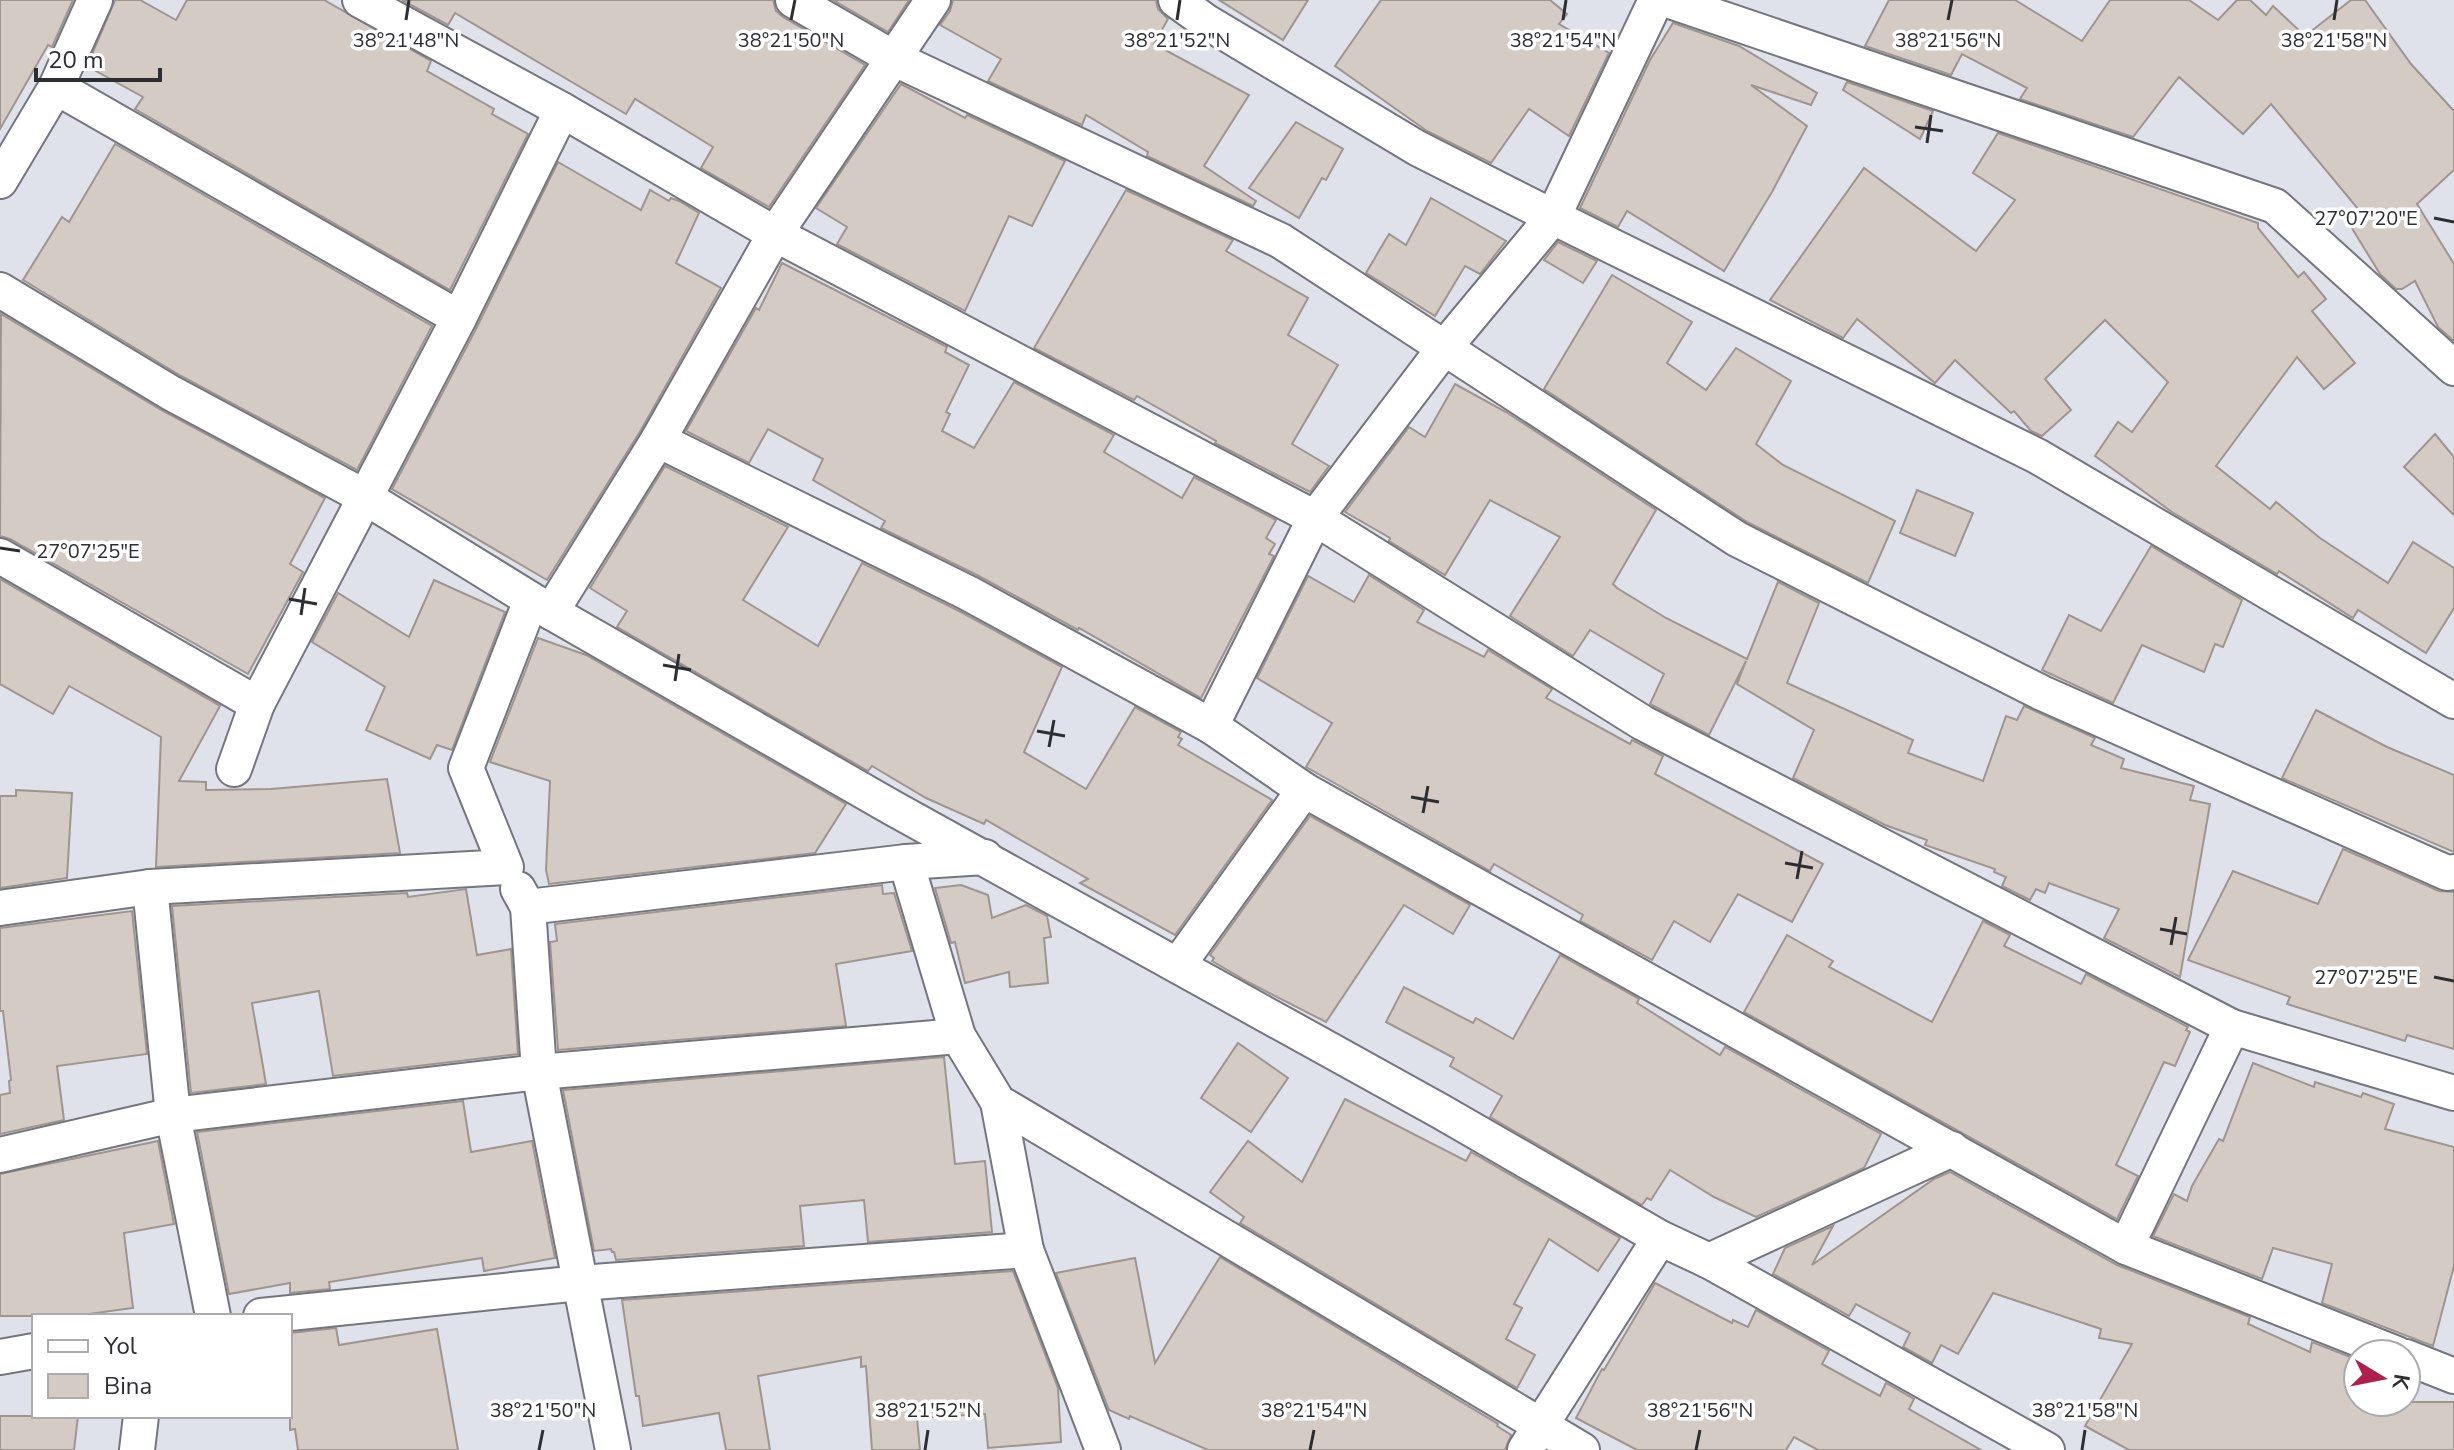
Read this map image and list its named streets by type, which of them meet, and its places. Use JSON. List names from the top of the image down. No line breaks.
{"legend":["Yol","Bina"],"scale_bar":"20 m","north":"right","coordinates":["38°21'56\"N","38°21'48\"N","38°21'50\"N","38°21'52\"N","38°21'54\"N","38°21'58\"N","27°07'20\"E","27°07'25\"E"]}
